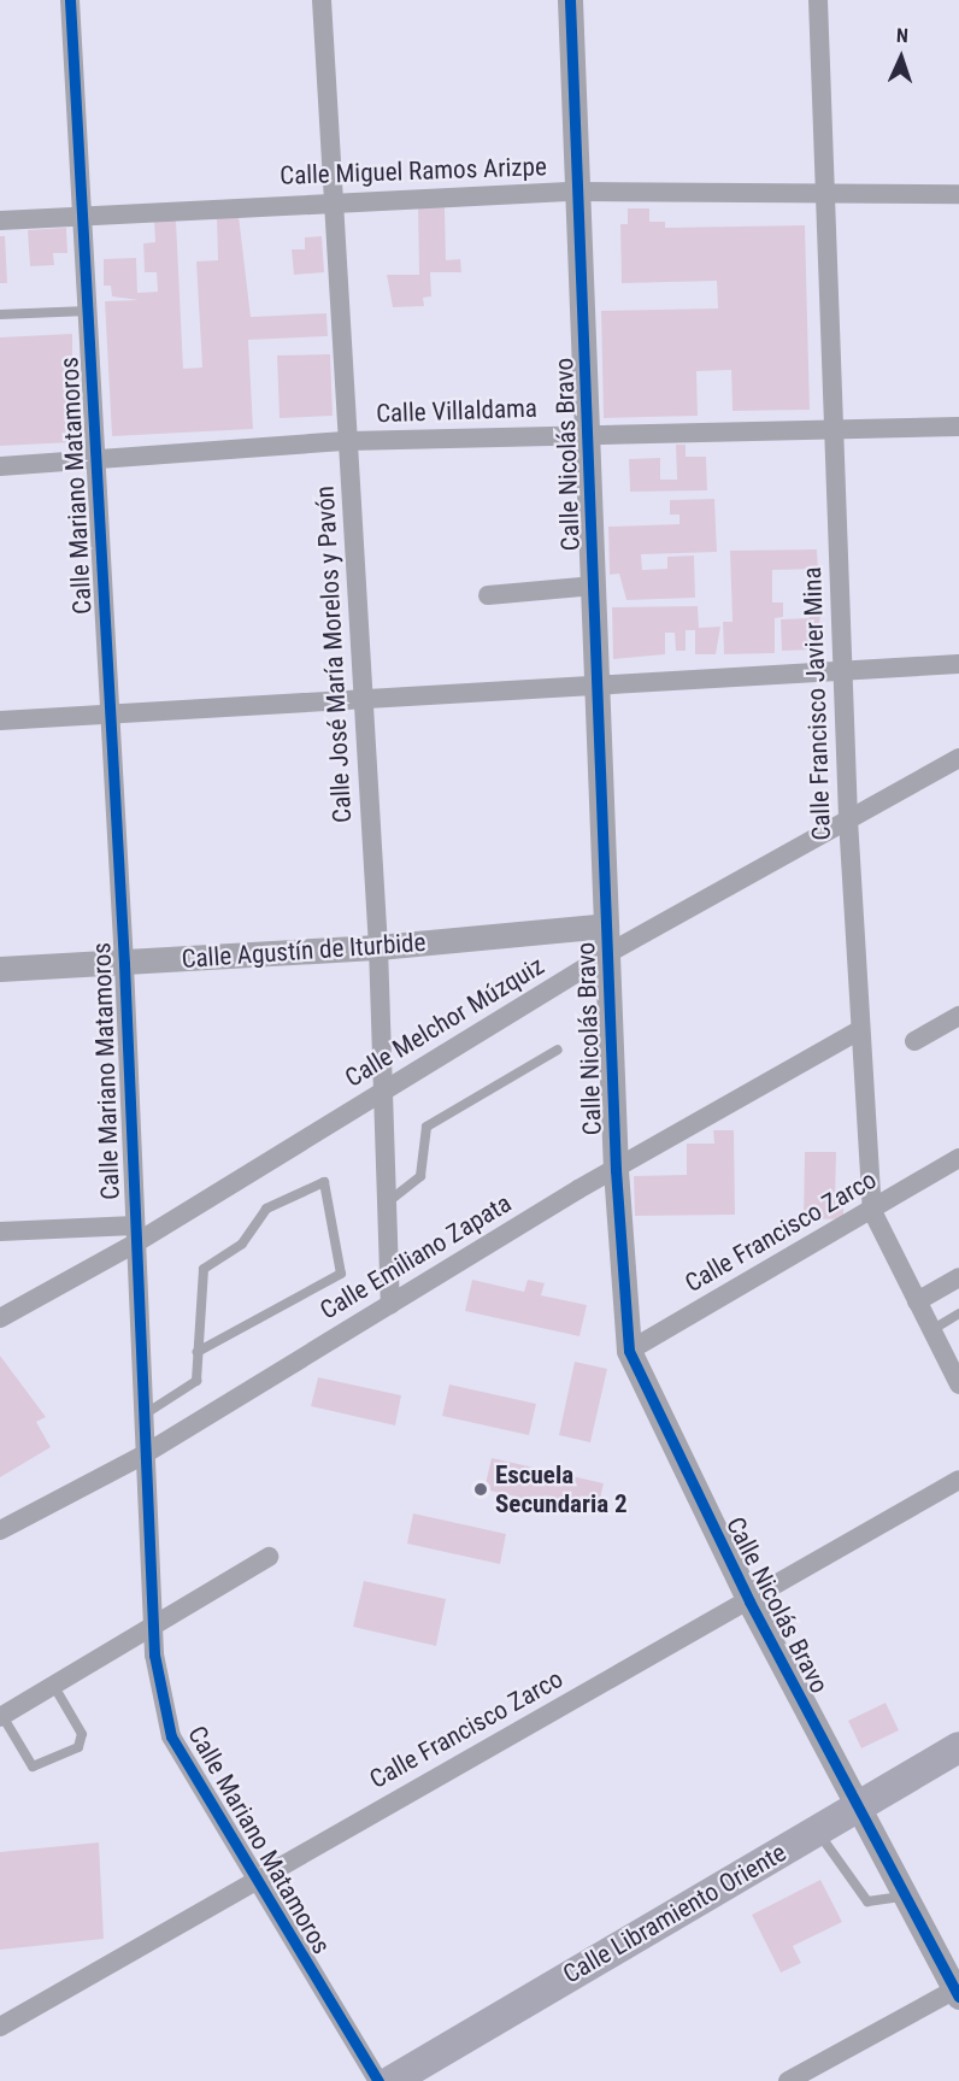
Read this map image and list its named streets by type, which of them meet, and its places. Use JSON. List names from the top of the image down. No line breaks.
{"streets":{"main road":["Calle Libramiento Oriente"],"street":["Calle Miguel Ramos Arizpe","Calle Villaldama","Calle Nicolás Bravo","Calle Mariano Matamoros","Calle José María Morelos y Pavón","Calle Francisco Javier Mina","Calle Agustín de Iturbide","Calle Melchor Múzquiz","Calle Francisco Zarco","Calle Emiliano Zapata"]},"crossings":[["Calle Miguel Ramos Arizpe","Calle Nicolás Bravo"],["Calle Miguel Ramos Arizpe","Calle Mariano Matamoros"],["Calle Miguel Ramos Arizpe","Calle José María Morelos y Pavón"],["Calle Miguel Ramos Arizpe","Calle Francisco Javier Mina"],["Calle Villaldama","Calle Nicolás Bravo"],["Calle Villaldama","Calle Mariano Matamoros"],["Calle Villaldama","Calle José María Morelos y Pavón"],["Calle Villaldama","Calle Francisco Javier Mina"],["Calle Nicolás Bravo","Calle Agustín de Iturbide"],["Calle Nicolás Bravo","Calle Melchor Múzquiz"],["Calle Nicolás Bravo","Calle Francisco Zarco"],["Calle Nicolás Bravo","Calle Emiliano Zapata"],["Calle Nicolás Bravo","Calle Libramiento Oriente"],["Calle Mariano Matamoros","Calle Agustín de Iturbide"],["Calle Mariano Matamoros","Calle Melchor Múzquiz"],["Calle Mariano Matamoros","Calle Francisco Zarco"],["Calle Mariano Matamoros","Calle Emiliano Zapata"],["Calle José María Morelos y Pavón","Calle Agustín de Iturbide"],["Calle José María Morelos y Pavón","Calle Melchor Múzquiz"],["Calle José María Morelos y Pavón","Calle Emiliano Zapata"],["Calle Francisco Javier Mina","Calle Melchor Múzquiz"],["Calle Francisco Javier Mina","Calle Francisco Zarco"],["Calle Francisco Javier Mina","Calle Emiliano Zapata"]],"places":["Escuela Secundaria 2"],"north":"top"}
